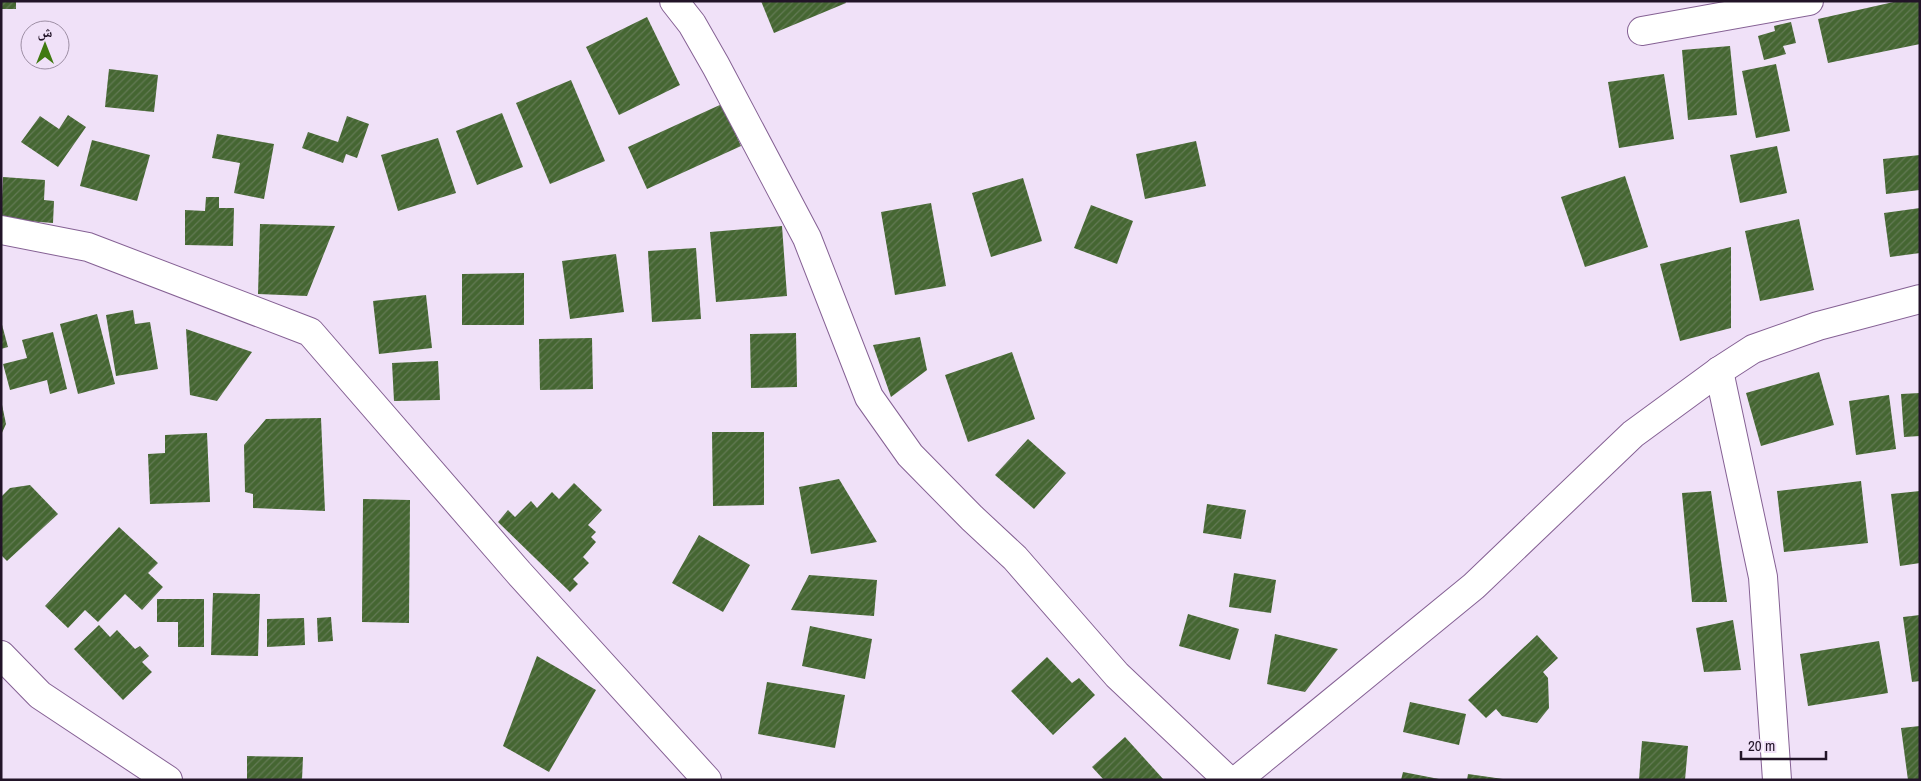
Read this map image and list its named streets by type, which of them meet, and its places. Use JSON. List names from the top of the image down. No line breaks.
{"scale_bar":"20 m","north":"top"}
